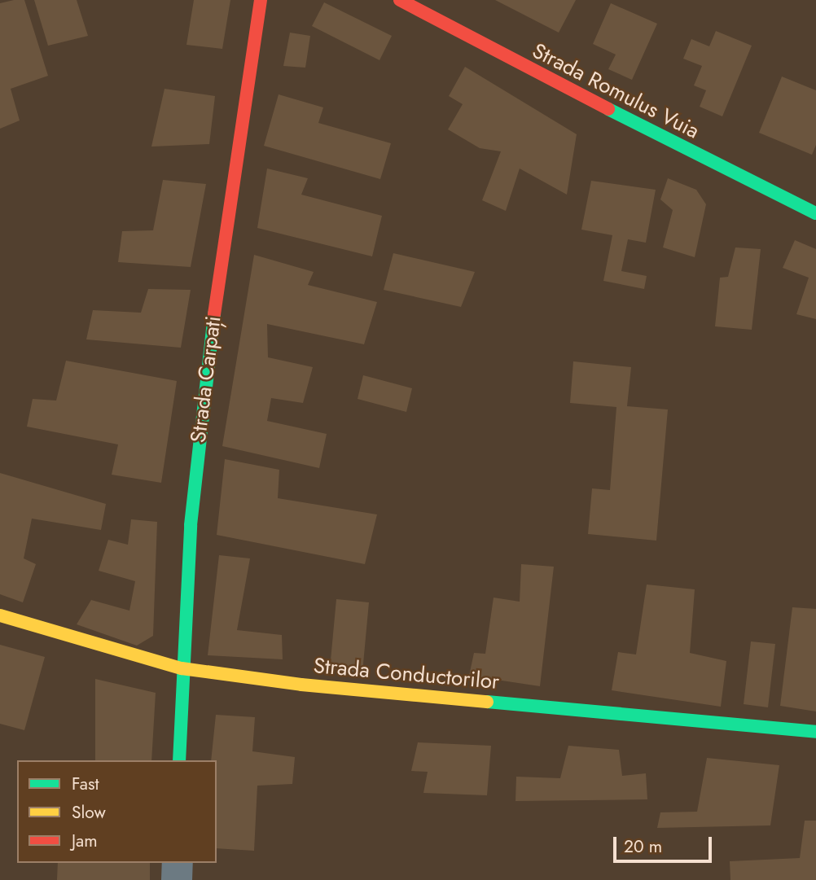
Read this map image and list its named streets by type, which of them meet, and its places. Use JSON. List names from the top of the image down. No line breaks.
{"streets":{"street":["Strada Romulus Vuia","Strada Carpați","Strada Conductorilor"]},"crossings":[["Strada Carpați","Strada Conductorilor"]],"legend":["Fast","Slow","Jam"],"scale_bar":"20 m"}
